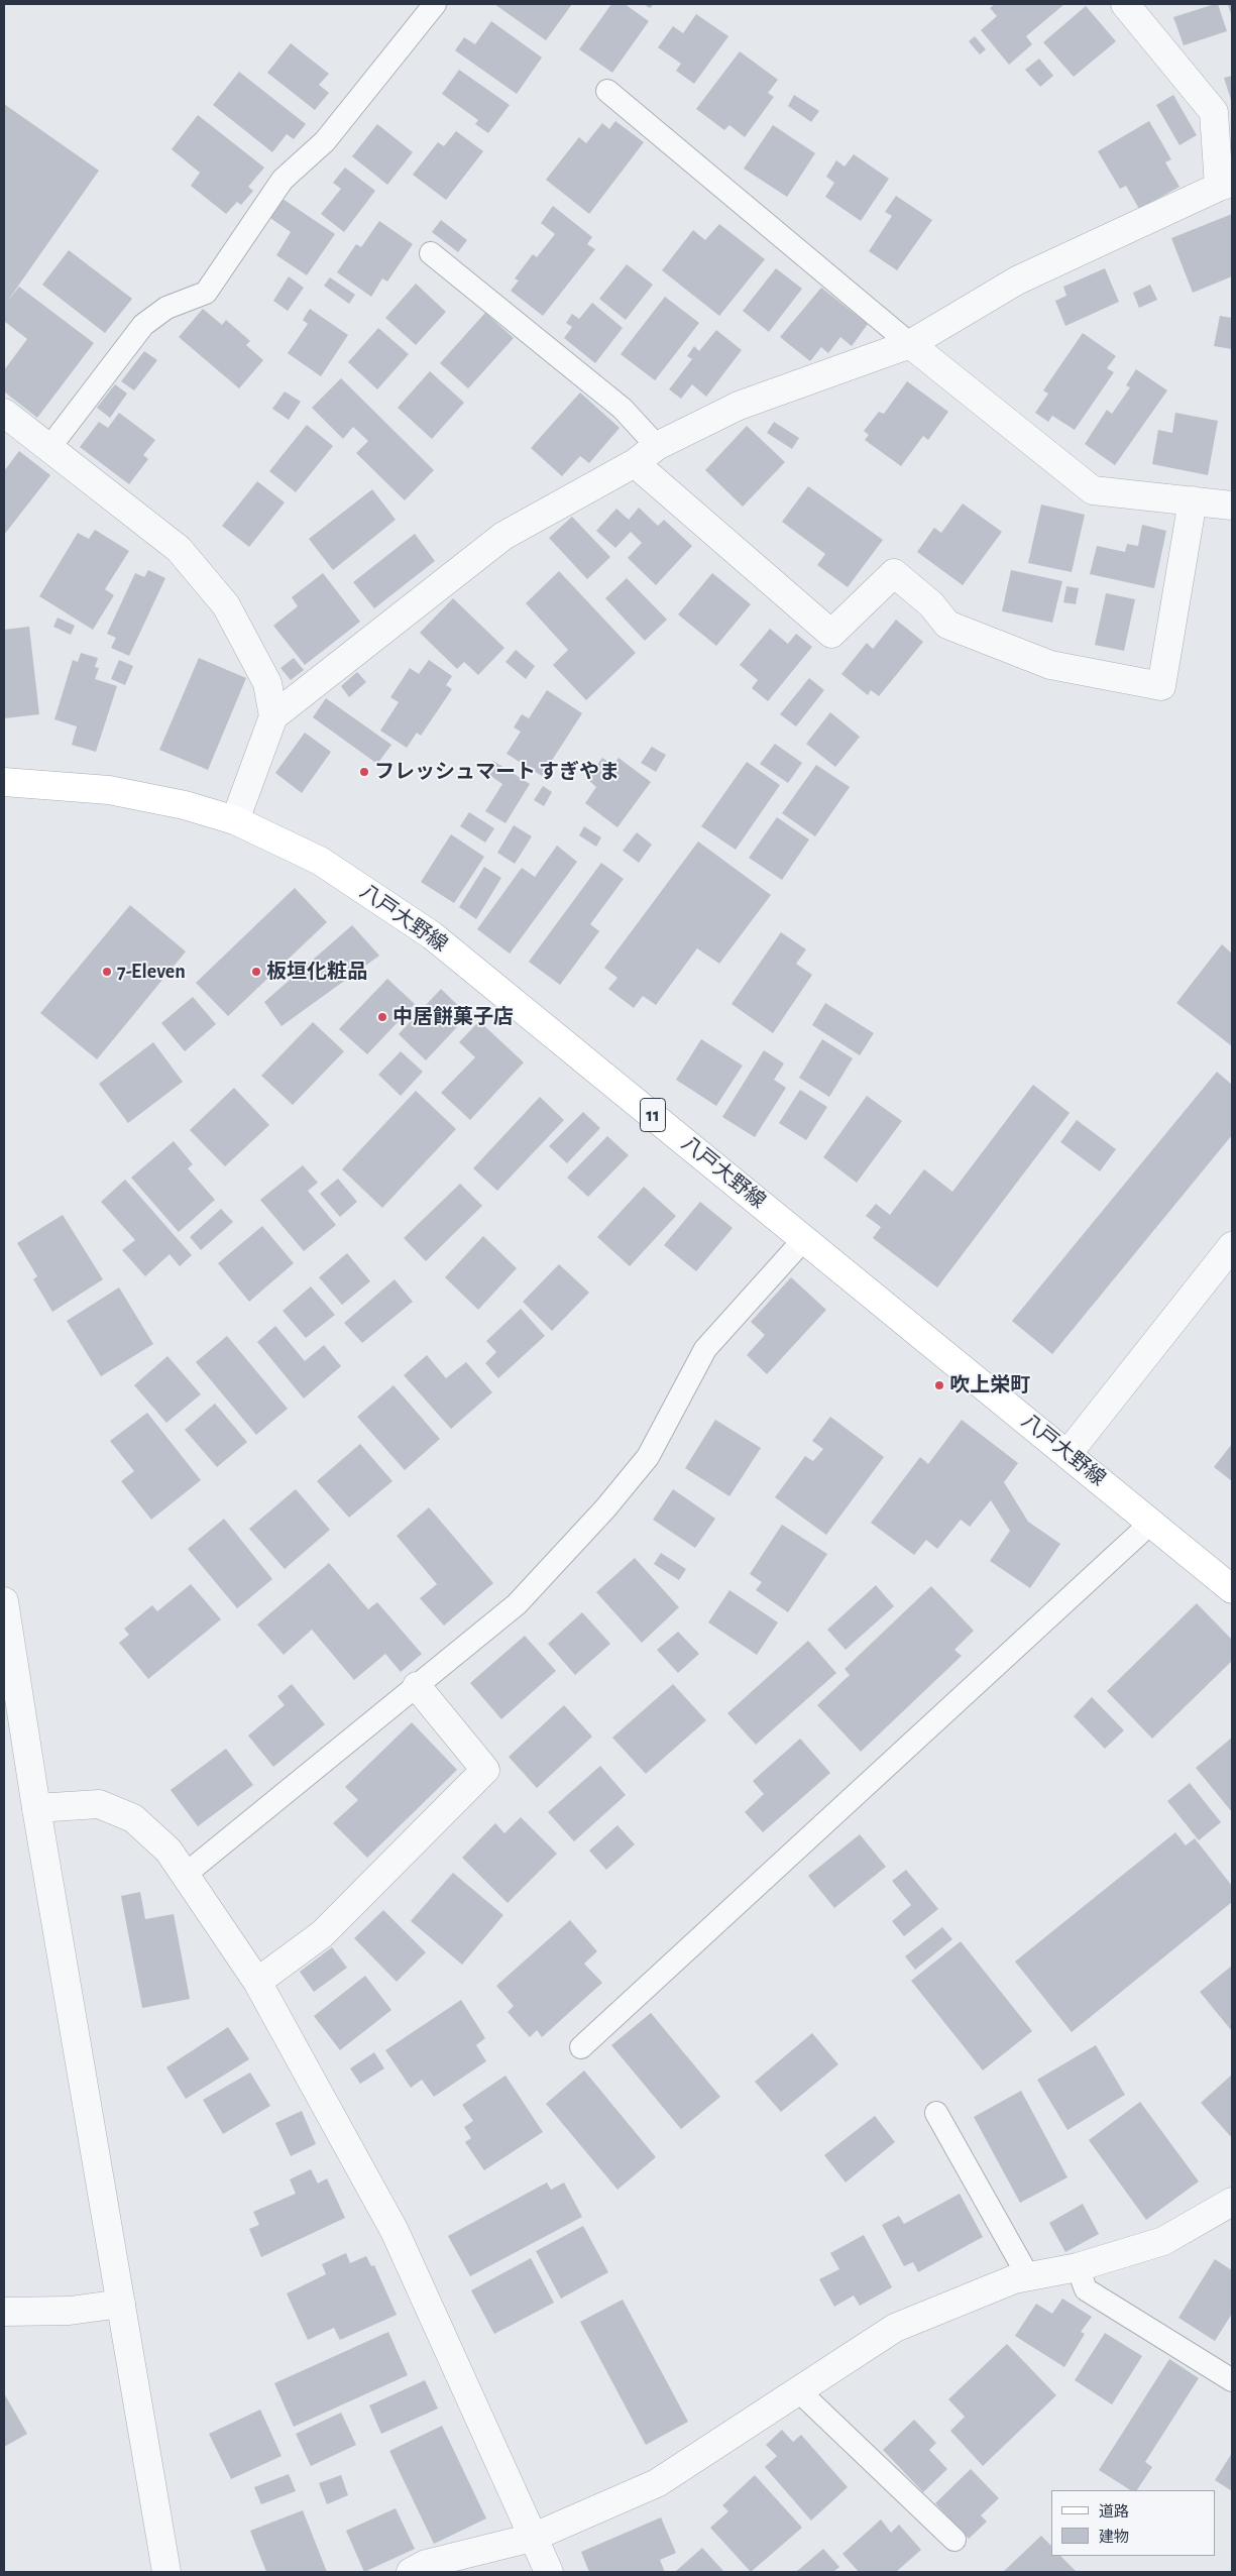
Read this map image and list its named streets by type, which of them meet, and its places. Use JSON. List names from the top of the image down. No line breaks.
{"streets":{"main road":["八戸大野線","11"]},"places":["フレッシュマート すぎやま","7-Eleven","板垣化粧品","中居餅菓子店","吹上栄町"],"legend":["道路","建物"]}
